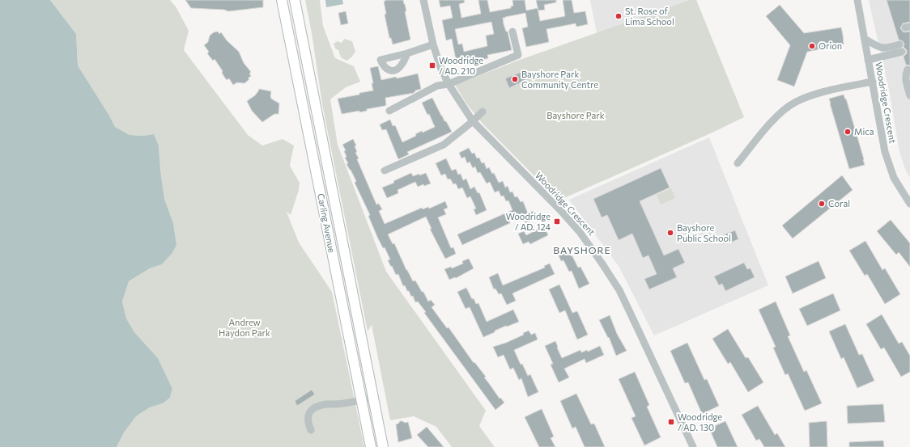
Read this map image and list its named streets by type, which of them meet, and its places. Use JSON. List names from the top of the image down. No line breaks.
{"streets":{"main road":["Carling Avenue"],"street":["Woodridge Crescent"]},"districts":["BAYSHORE"],"parks":["Bayshore Park","Andrew Haydon Park"],"places":{"other":["St. Rose of Lima School","Orion","Bayshore Park Community Centre","Mica","Coral","Bayshore Public School"],"transit":["Woodridge / AD. 210","Woodridge / AD. 124","Woodridge / AD. 130"]}}
